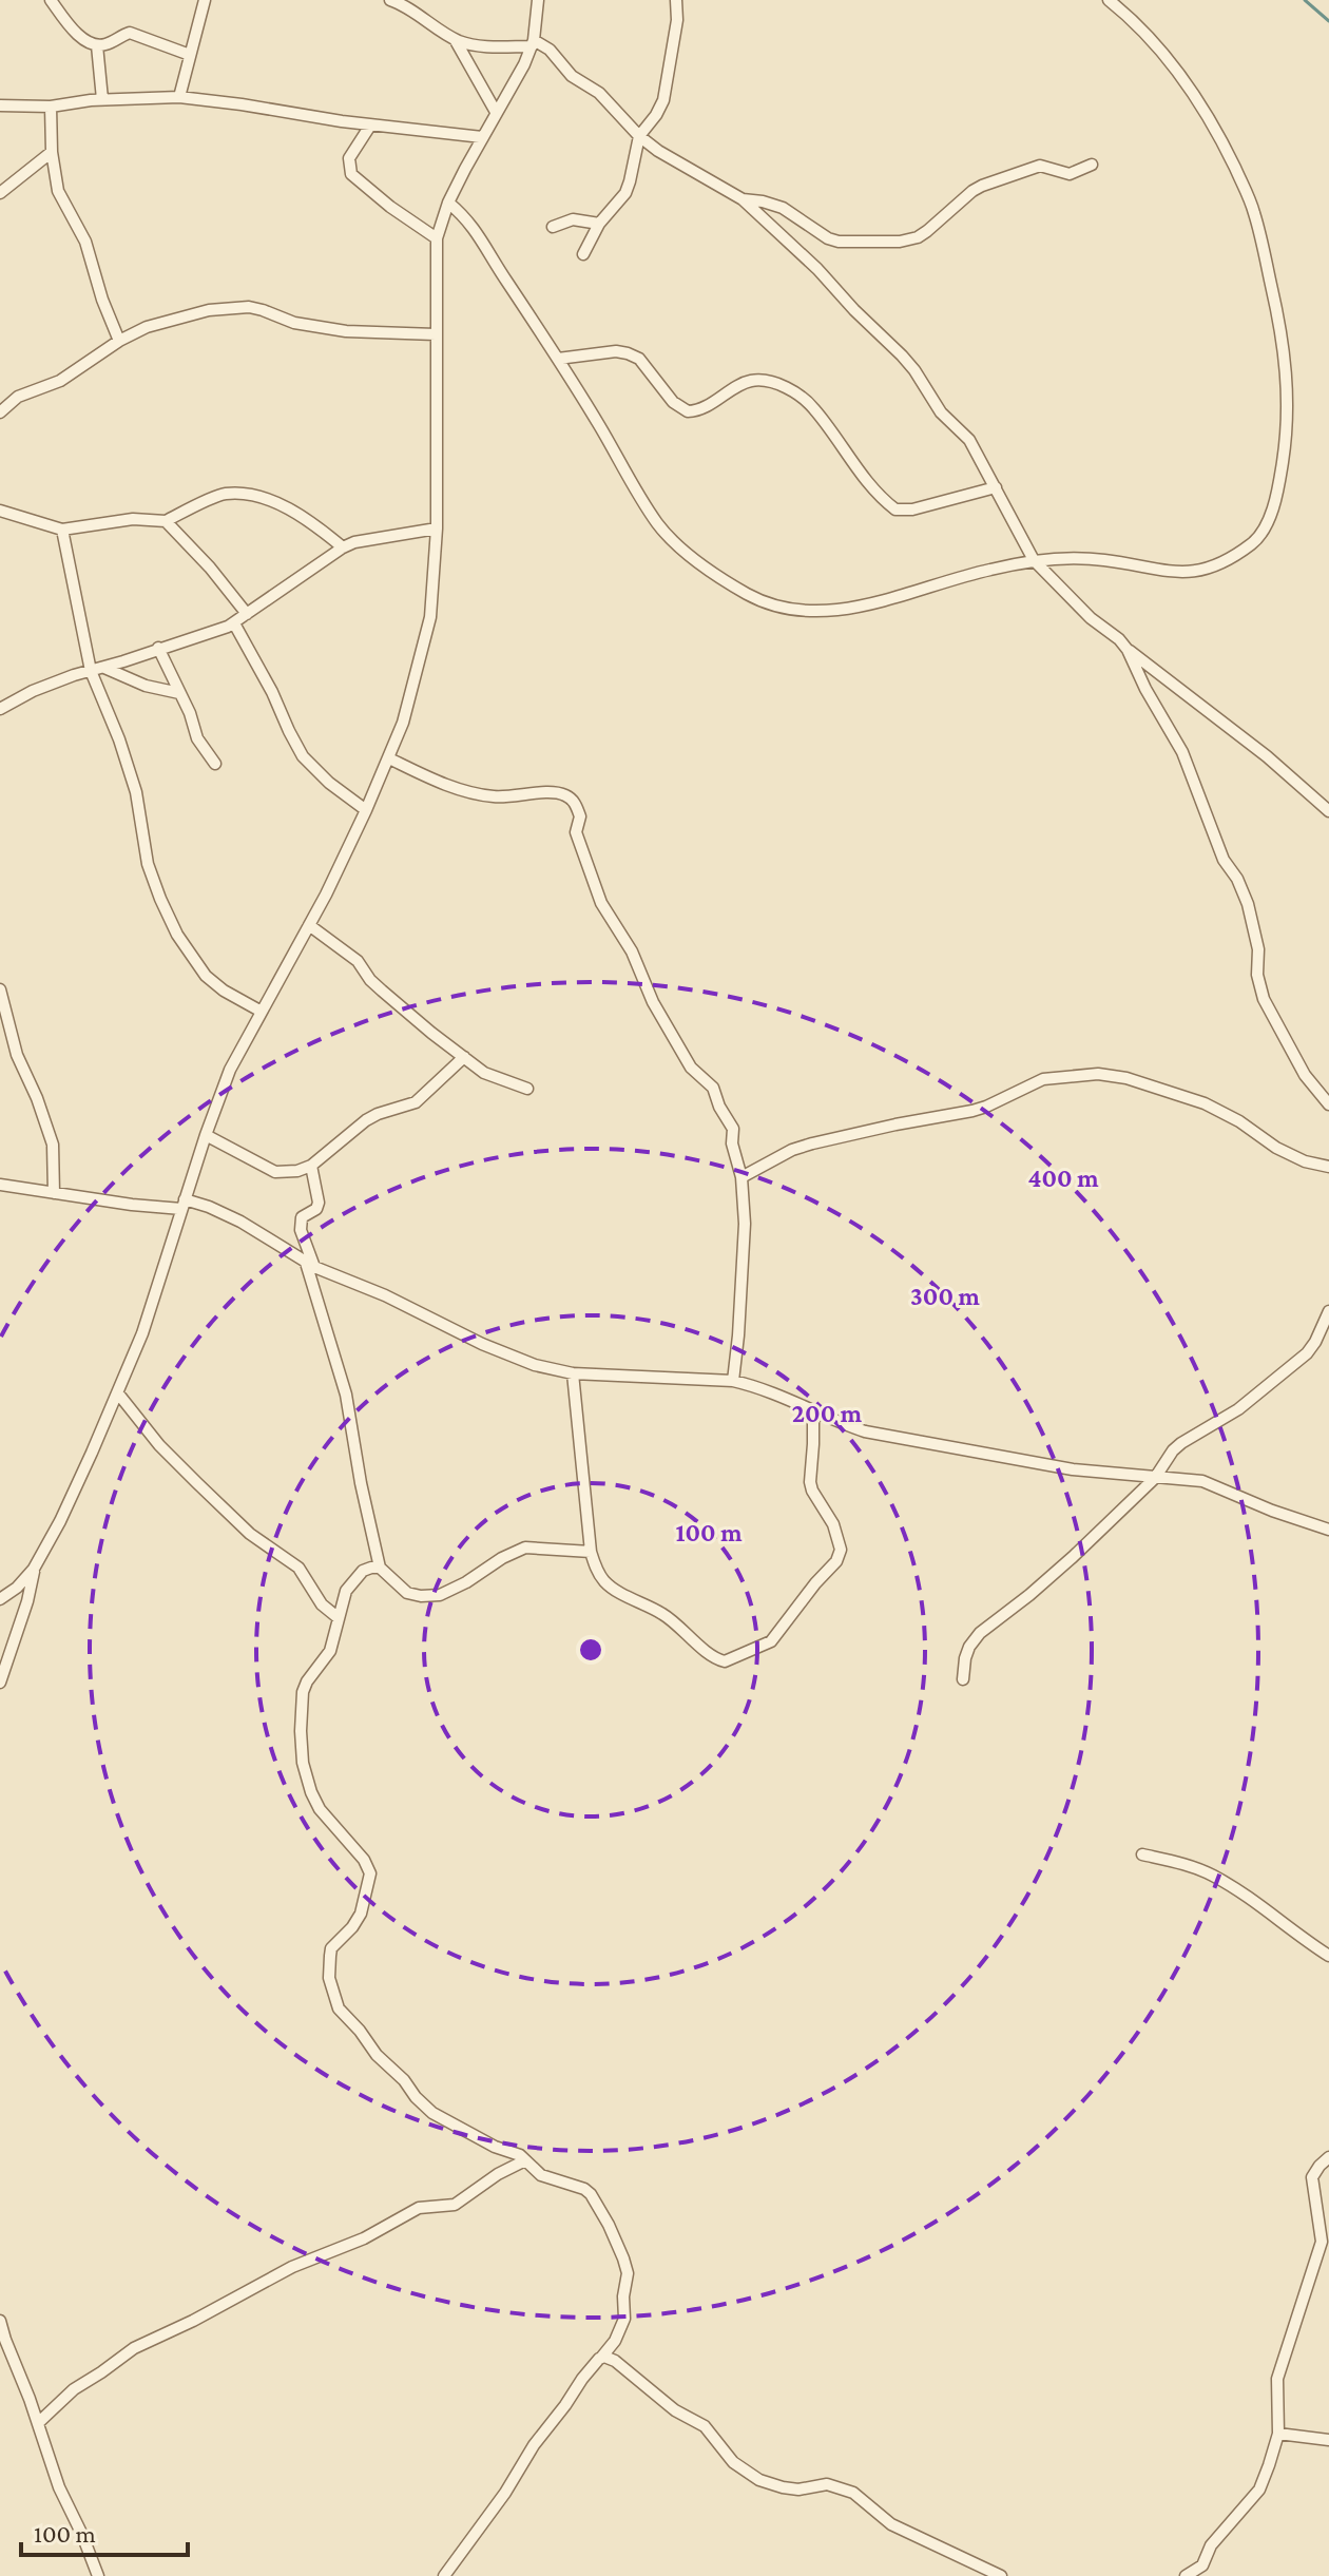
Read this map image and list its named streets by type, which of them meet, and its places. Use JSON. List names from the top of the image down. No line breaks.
{"scale_bar":"100 m","rings":["400 m","300 m","200 m","100 m"]}
